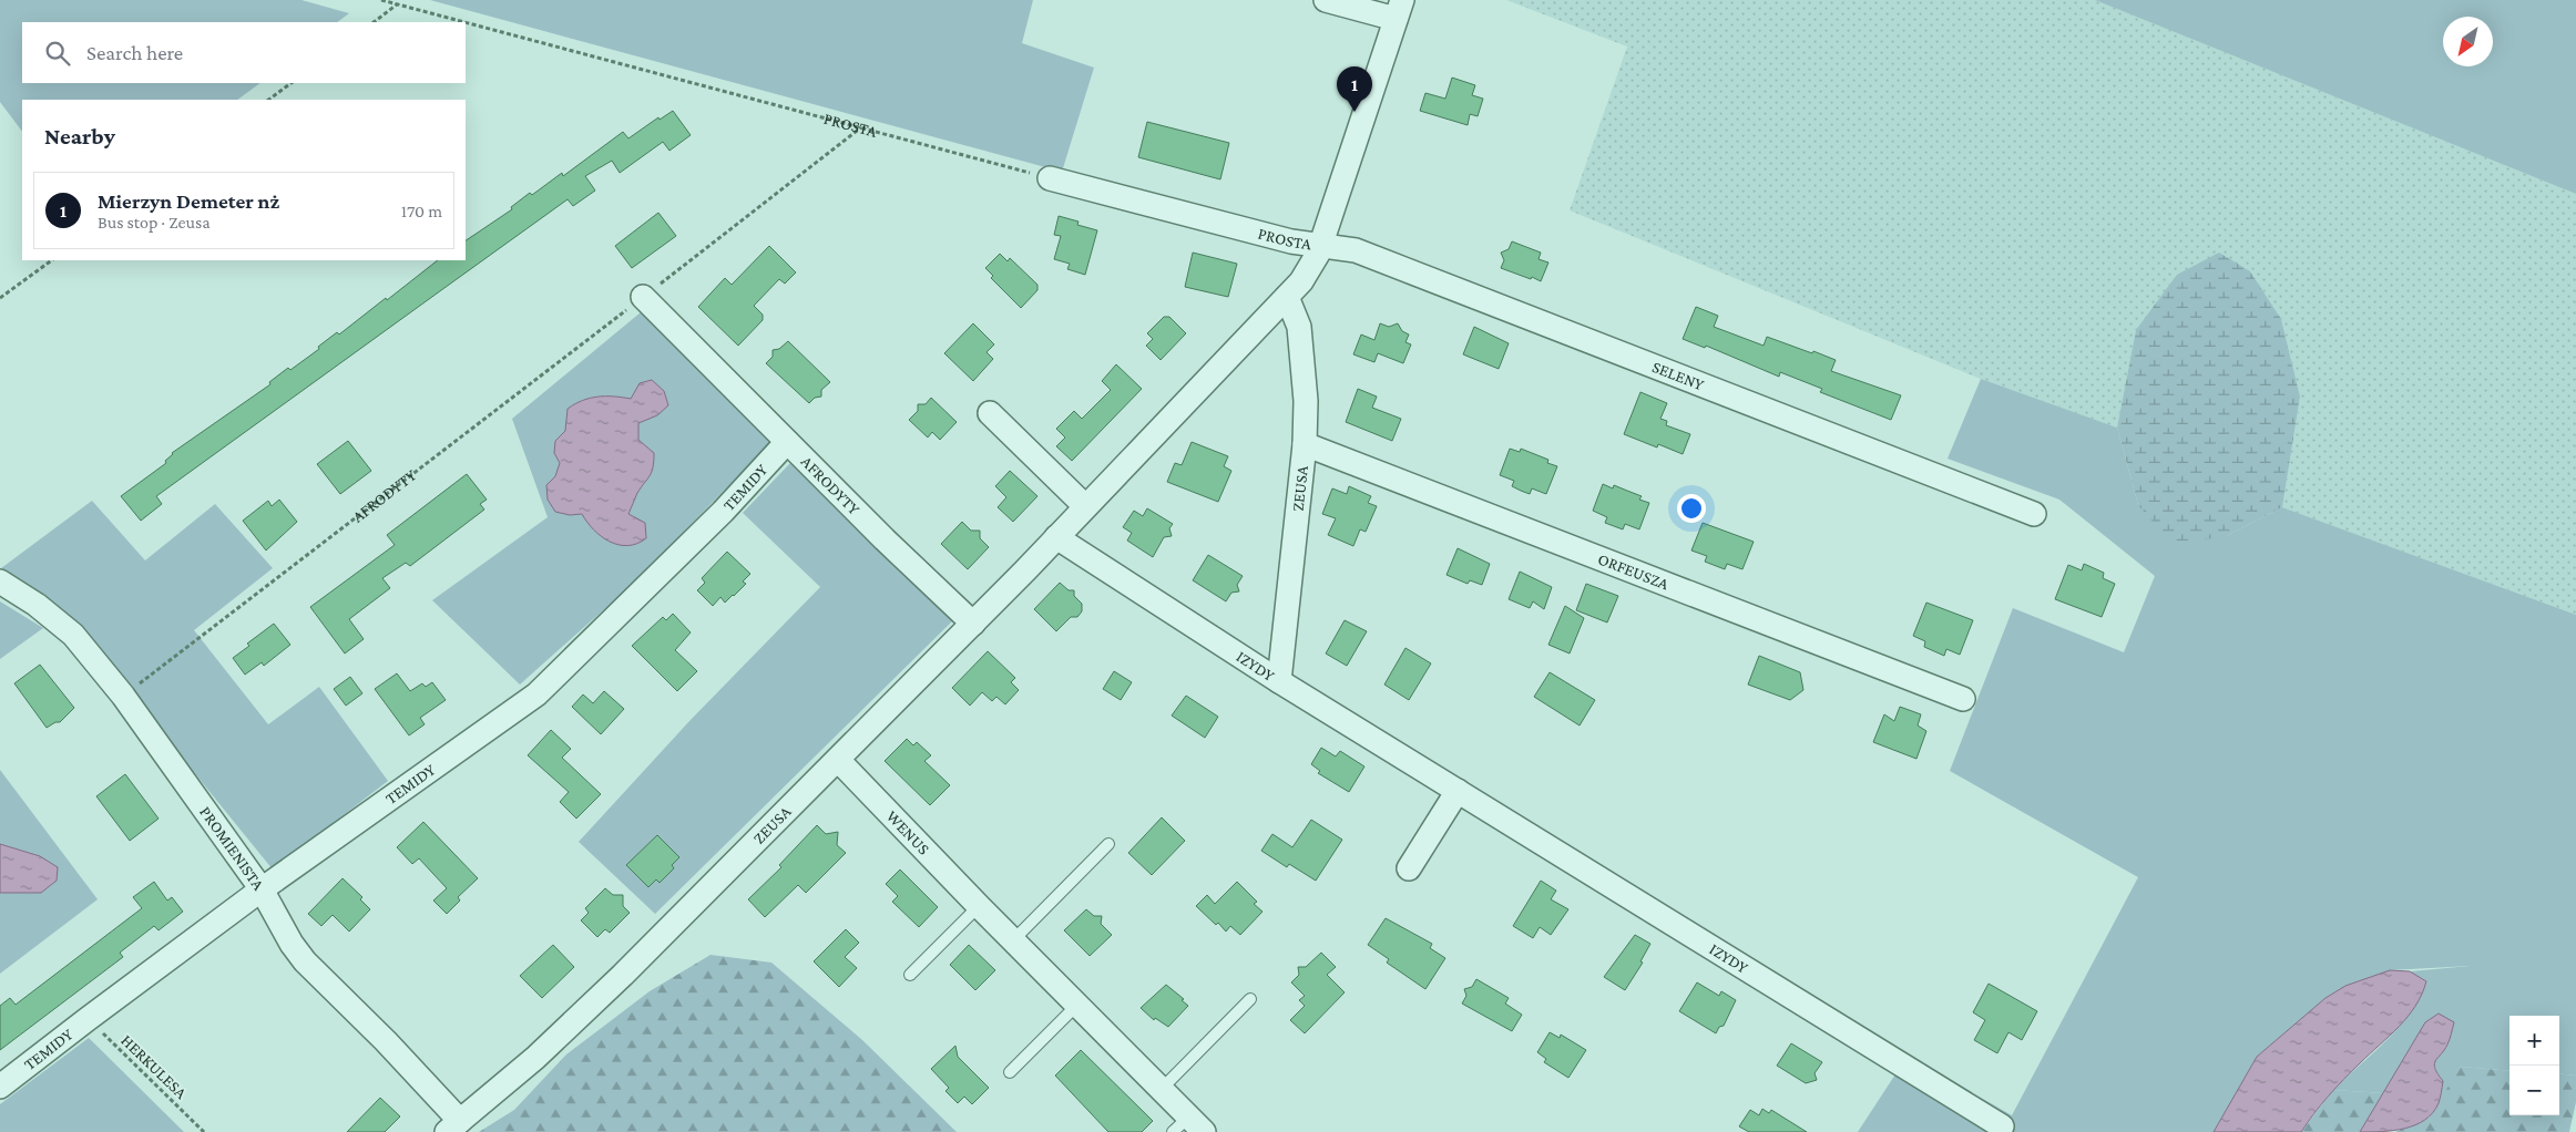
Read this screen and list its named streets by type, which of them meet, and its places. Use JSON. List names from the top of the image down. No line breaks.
{"streets":{"street":["PROSTA","SELENY","AFRODYTY","TEMIDY","ZEUSA","ORFEUSZA","IZYDY","WENUS","PROMIENISTA"],"path":["HERKULESA"]},"crossings":[["PROSTA","SELENY"],["PROSTA","AFRODYTY"],["PROSTA","ZEUSA"],["SELENY","ZEUSA"],["AFRODYTY","TEMIDY"],["AFRODYTY","ZEUSA"],["AFRODYTY","PROMIENISTA"],["TEMIDY","PROMIENISTA"],["TEMIDY","HERKULESA"],["ZEUSA","ORFEUSZA"],["ZEUSA","IZYDY"],["ZEUSA","WENUS"],["ZEUSA","PROMIENISTA"]],"north":"bottom left","page":{"search":"Search here","pins":"1","heading":"Nearby","list":[{"mark":"1","name":"Mierzyn Demeter nż","note":"Bus stop · Zeusa","value":"170 m"}],"map_buttons":["+","−"]}}
